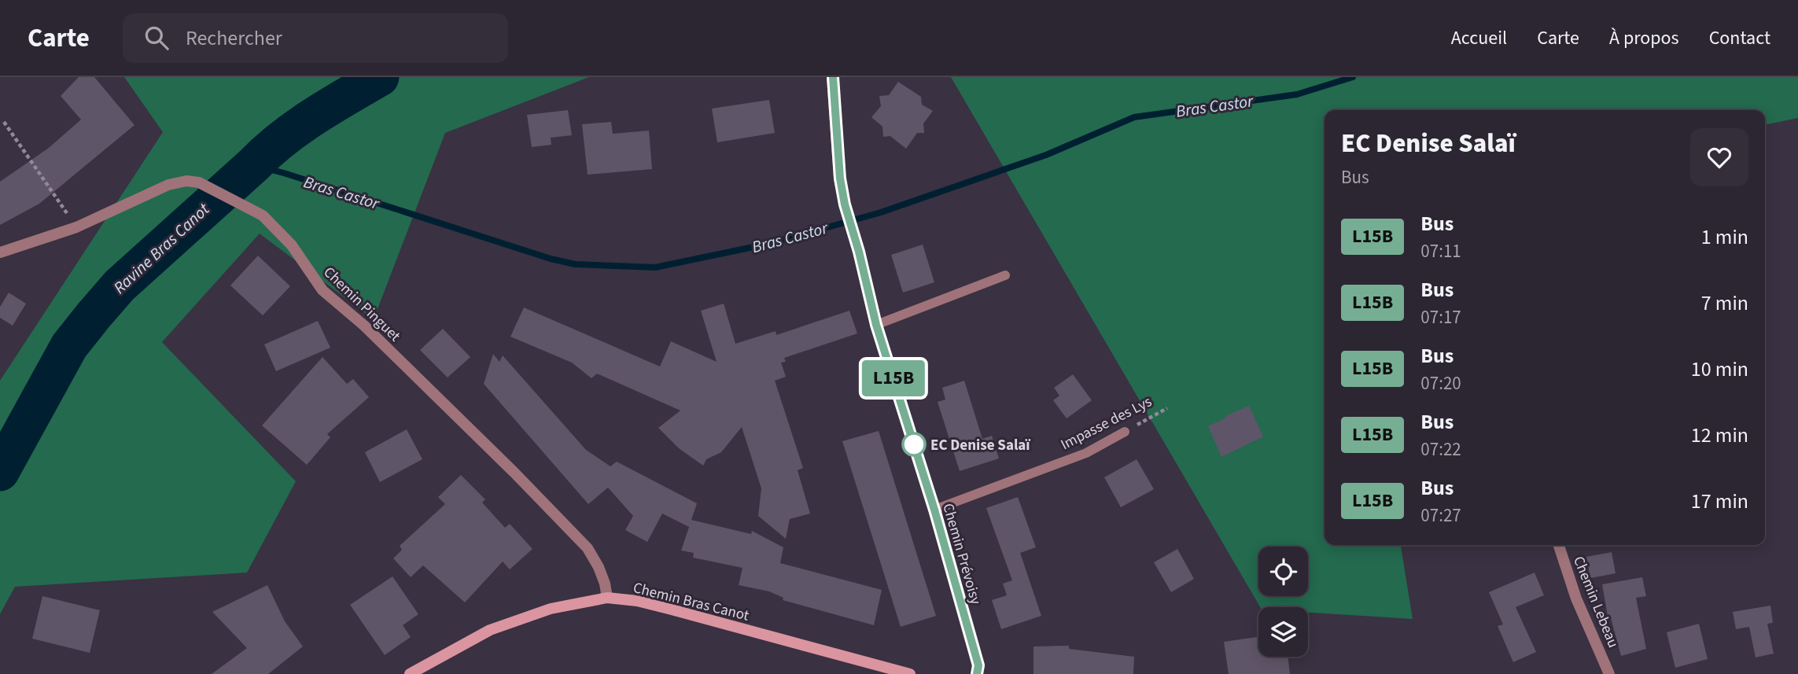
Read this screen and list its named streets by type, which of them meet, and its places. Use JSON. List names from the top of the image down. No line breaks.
{"streets":{"street":["Chemin Pinguet","Chemin Prévoisy","Chemin Bras Canot","Chemin Lebeau"],"lane":["Impasse des Lys"]},"crossings":[["Chemin Pinguet","Chemin Bras Canot"],["Impasse des Lys","Chemin Prévoisy"]],"water":["Bras Castor","Ravine Bras Canot"],"places":["EC Denise Salaï"],"lines":["bus line L15B"],"page":{"header":"Carte","search":"Rechercher","nav":["Accueil","Carte","À propos","Contact"],"on_map":"L15B","heading":["EC Denise Salaï","Bus"],"list":[{"mark":"L15B","name":"Bus","note":"07:11","value":"1 min"},{"mark":"L15B","name":"Bus","note":"07:17","value":"7 min"},{"mark":"L15B","name":"Bus","note":"07:20","value":"10 min"},{"mark":"L15B","name":"Bus","note":"07:22","value":"12 min"},{"mark":"L15B","name":"Bus","note":"07:27","value":"17 min"}]}}
